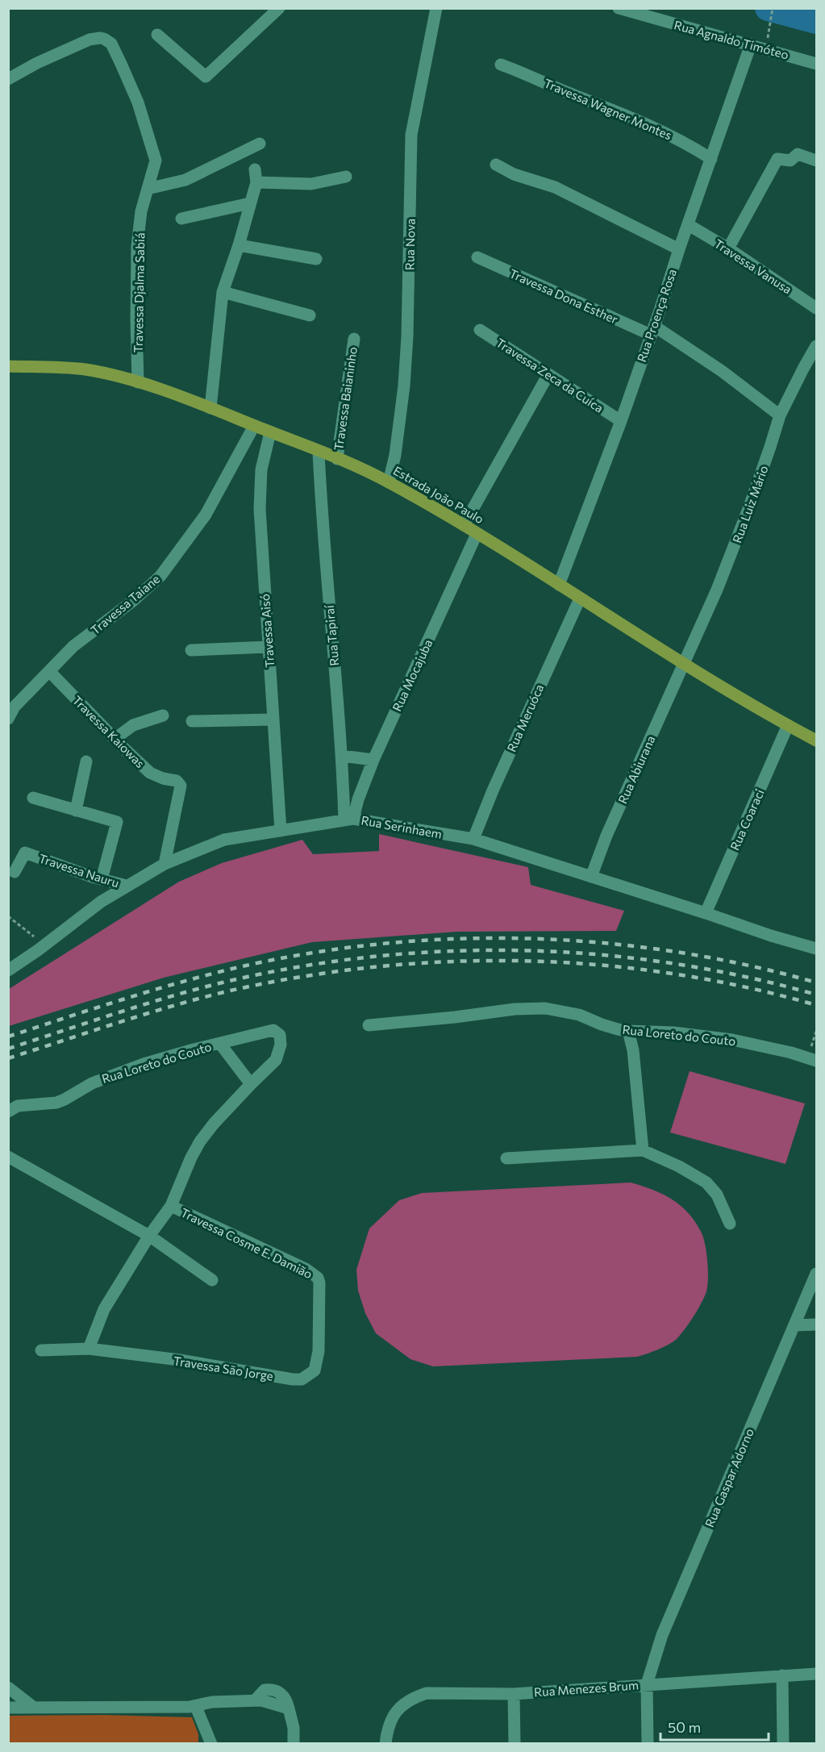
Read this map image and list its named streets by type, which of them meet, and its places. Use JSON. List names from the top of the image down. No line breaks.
{"streets":{"main road":["Estrada João Paulo"],"street":["Rua Agnaldo Timóteo","Travessa Wagner Montes","Rua Nova","Travessa Vanusa","Travessa Djalma Sabiá","Travessa Dona Esther","Rua Proença Rosa","Travessa Zeca da Cuíca","Travessa Baianinho","Rua Luiz Mário","Travessa Taiane","Travessa Aisó","Rua Tapiraí","Rua Mocajuba","Rua Meruóca","Travessa Kaiowas","Rua Abiurana","Rua Coaraci","Rua Serinhaem","Travessa Nauru","Rua Loreto do Couto","Travessa Cosme E. Damião","Travessa Sāo Jorge","Rua Gaspar Adorno","Rua Menezes Brum"]},"crossings":[["Rua Agnaldo Timóteo","Rua Proença Rosa"],["Travessa Wagner Montes","Rua Proença Rosa"],["Rua Nova","Estrada João Paulo"],["Travessa Vanusa","Rua Proença Rosa"],["Travessa Djalma Sabiá","Estrada João Paulo"],["Travessa Dona Esther","Rua Proença Rosa"],["Travessa Dona Esther","Rua Luiz Mário"],["Rua Proença Rosa","Travessa Zeca da Cuíca"],["Rua Proença Rosa","Estrada João Paulo"],["Travessa Baianinho","Estrada João Paulo"],["Estrada João Paulo","Rua Luiz Mário"],["Estrada João Paulo","Travessa Taiane"],["Estrada João Paulo","Travessa Aisó"],["Estrada João Paulo","Rua Tapiraí"],["Estrada João Paulo","Rua Mocajuba"],["Estrada João Paulo","Rua Meruóca"],["Estrada João Paulo","Rua Abiurana"],["Estrada João Paulo","Rua Coaraci"],["Rua Luiz Mário","Rua Abiurana"],["Travessa Taiane","Travessa Kaiowas"],["Travessa Aisó","Rua Serinhaem"],["Rua Tapiraí","Rua Mocajuba"],["Rua Tapiraí","Rua Serinhaem"],["Rua Mocajuba","Rua Serinhaem"],["Rua Meruóca","Rua Serinhaem"],["Travessa Kaiowas","Rua Serinhaem"],["Rua Abiurana","Rua Serinhaem"],["Rua Coaraci","Rua Serinhaem"],["Rua Serinhaem","Travessa Nauru"],["Travessa Cosme E. Damião","Travessa Sāo Jorge"],["Rua Gaspar Adorno","Rua Menezes Brum"]],"scale_bar":"50 m"}
